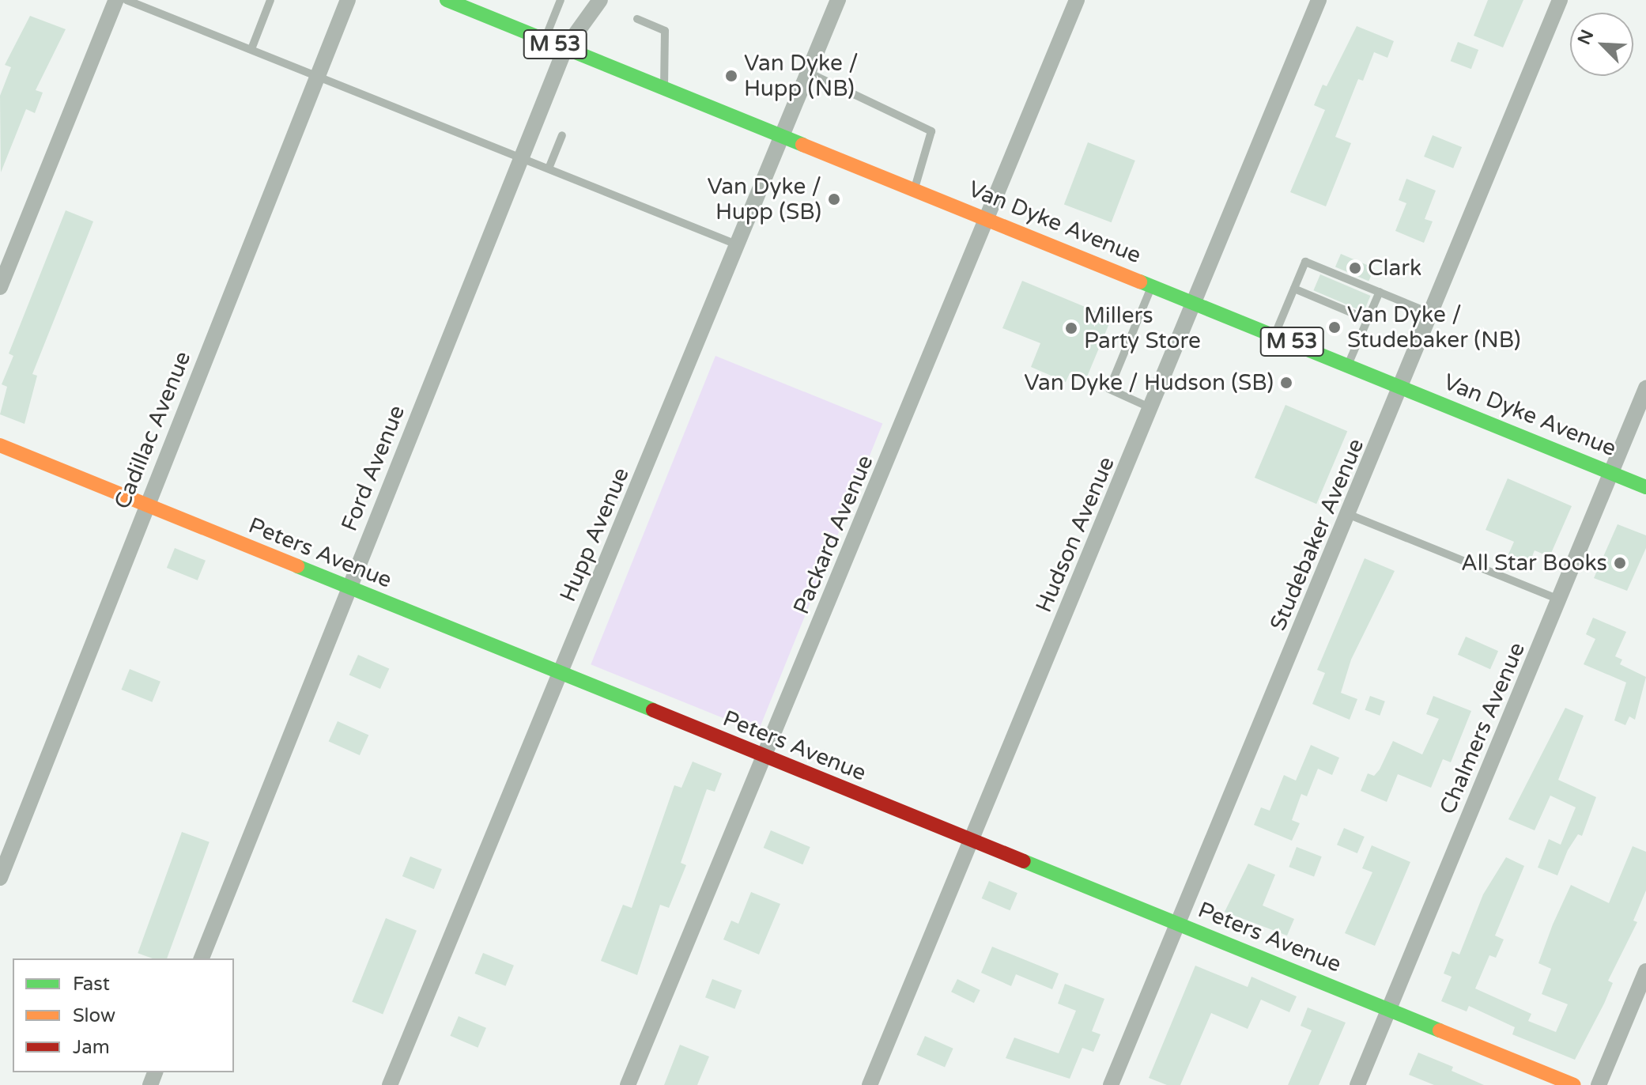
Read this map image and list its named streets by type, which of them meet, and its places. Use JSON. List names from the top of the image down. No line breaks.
{"streets":{"street":["M 53","Van Dyke Avenue","Cadillac Avenue","Ford Avenue","Hupp Avenue","Packard Avenue","Hudson Avenue","Studebaker Avenue","Peters Avenue","Chalmers Avenue"]},"crossings":[["Van Dyke Avenue","Ford Avenue"],["Van Dyke Avenue","Hupp Avenue"],["Van Dyke Avenue","Packard Avenue"],["Van Dyke Avenue","Hudson Avenue"],["Van Dyke Avenue","Studebaker Avenue"],["Van Dyke Avenue","Chalmers Avenue"],["Cadillac Avenue","Peters Avenue"],["Ford Avenue","Peters Avenue"],["Hupp Avenue","Peters Avenue"],["Packard Avenue","Peters Avenue"],["Hudson Avenue","Peters Avenue"],["Studebaker Avenue","Peters Avenue"],["Peters Avenue","Chalmers Avenue"]],"places":["Van Dyke / Hupp (NB)","Van Dyke / Hupp (SB)","Clark","Van Dyke / Studebaker (NB)","Millers Party Store","Van Dyke / Hudson (SB)","All Star Books"],"legend":["Fast","Slow","Jam"],"north":"top left"}
